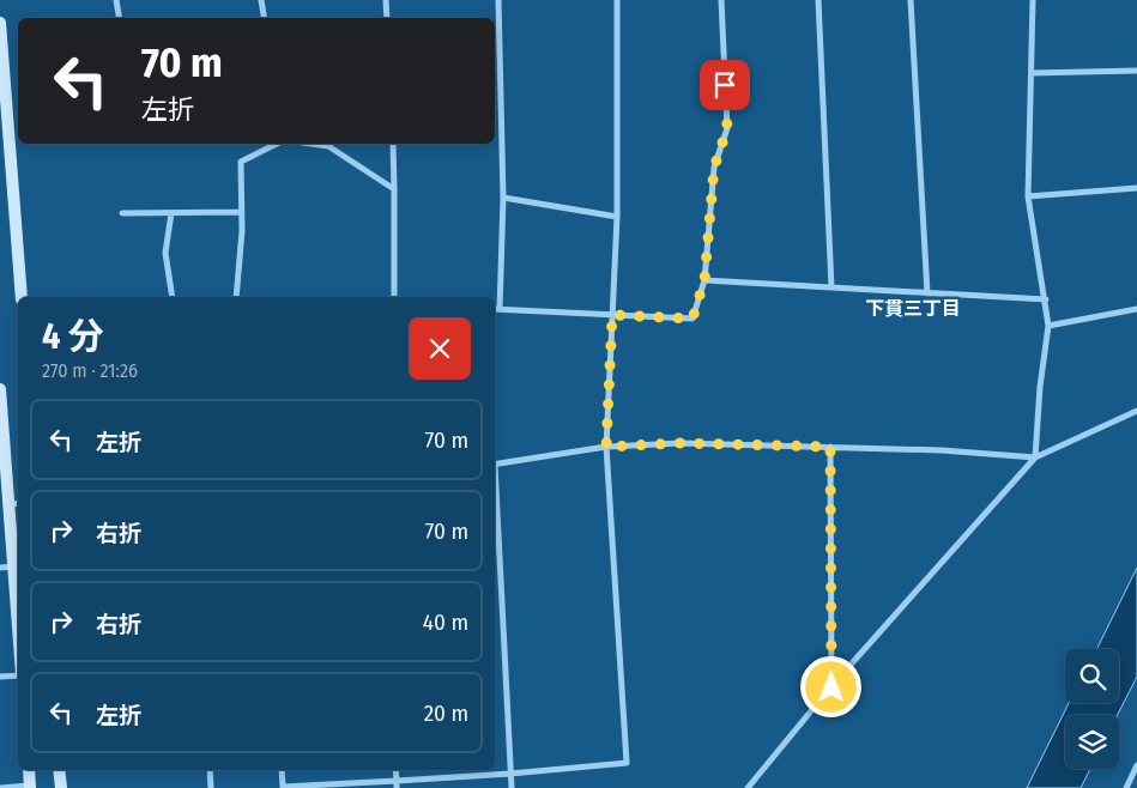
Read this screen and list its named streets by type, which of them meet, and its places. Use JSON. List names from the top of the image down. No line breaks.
{"districts":["下貫三丁目"],"page":{"turn":["70 m","左折"],"heading":["4 分","270 m · 21:26"],"list":[{"name":"左折","value":"70 m"},{"name":"右折","value":"70 m"},{"name":"右折","value":"40 m"},{"name":"左折","value":"20 m"}]}}
